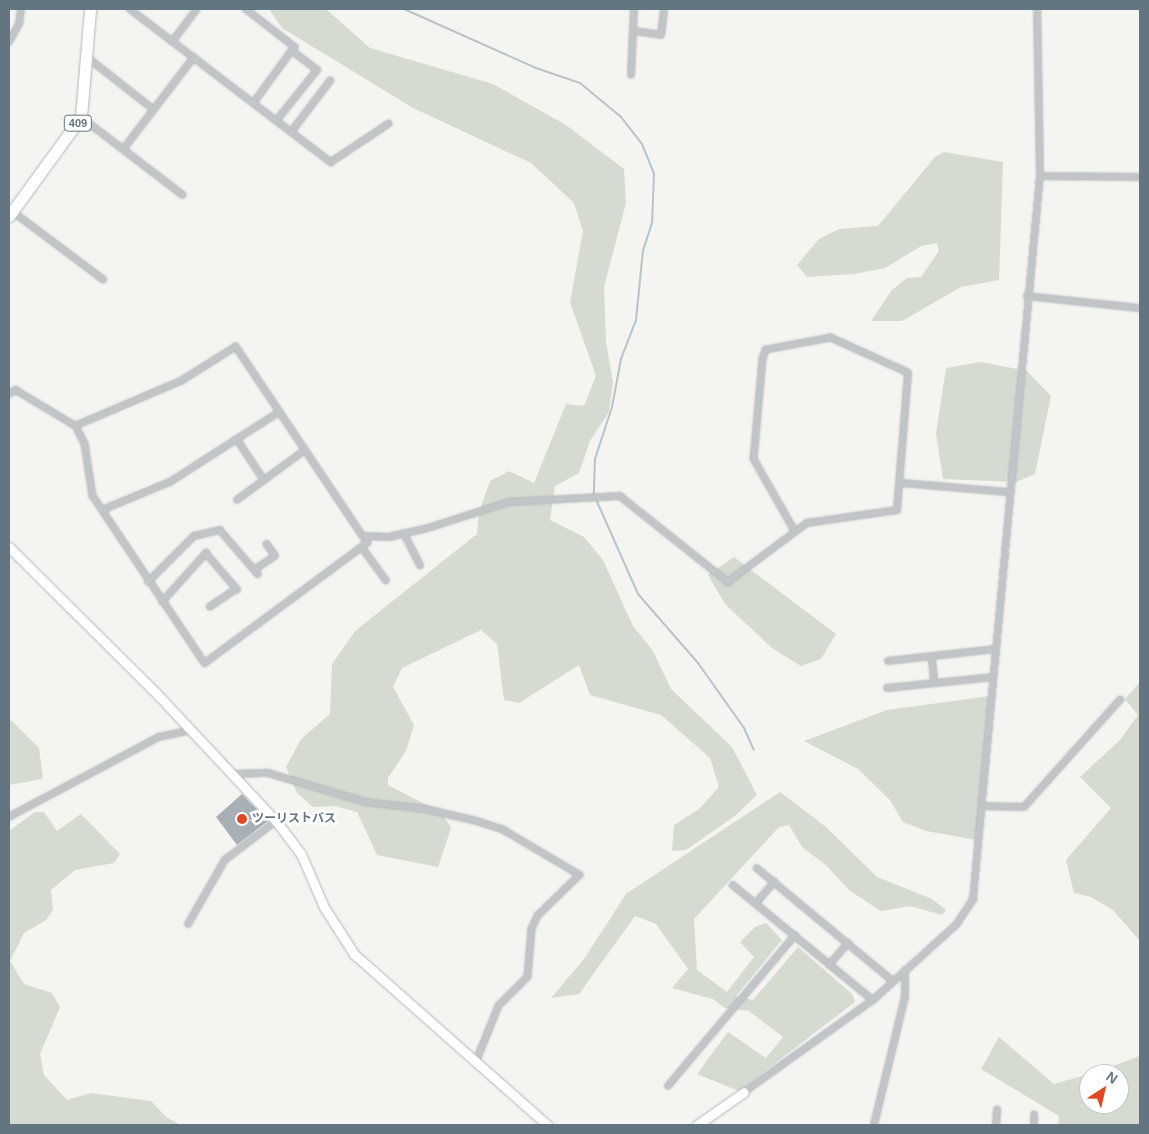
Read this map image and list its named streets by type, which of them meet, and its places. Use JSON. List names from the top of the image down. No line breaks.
{"streets":{"highway":["409"]},"places":["ツーリストバス"],"north":"top right"}
